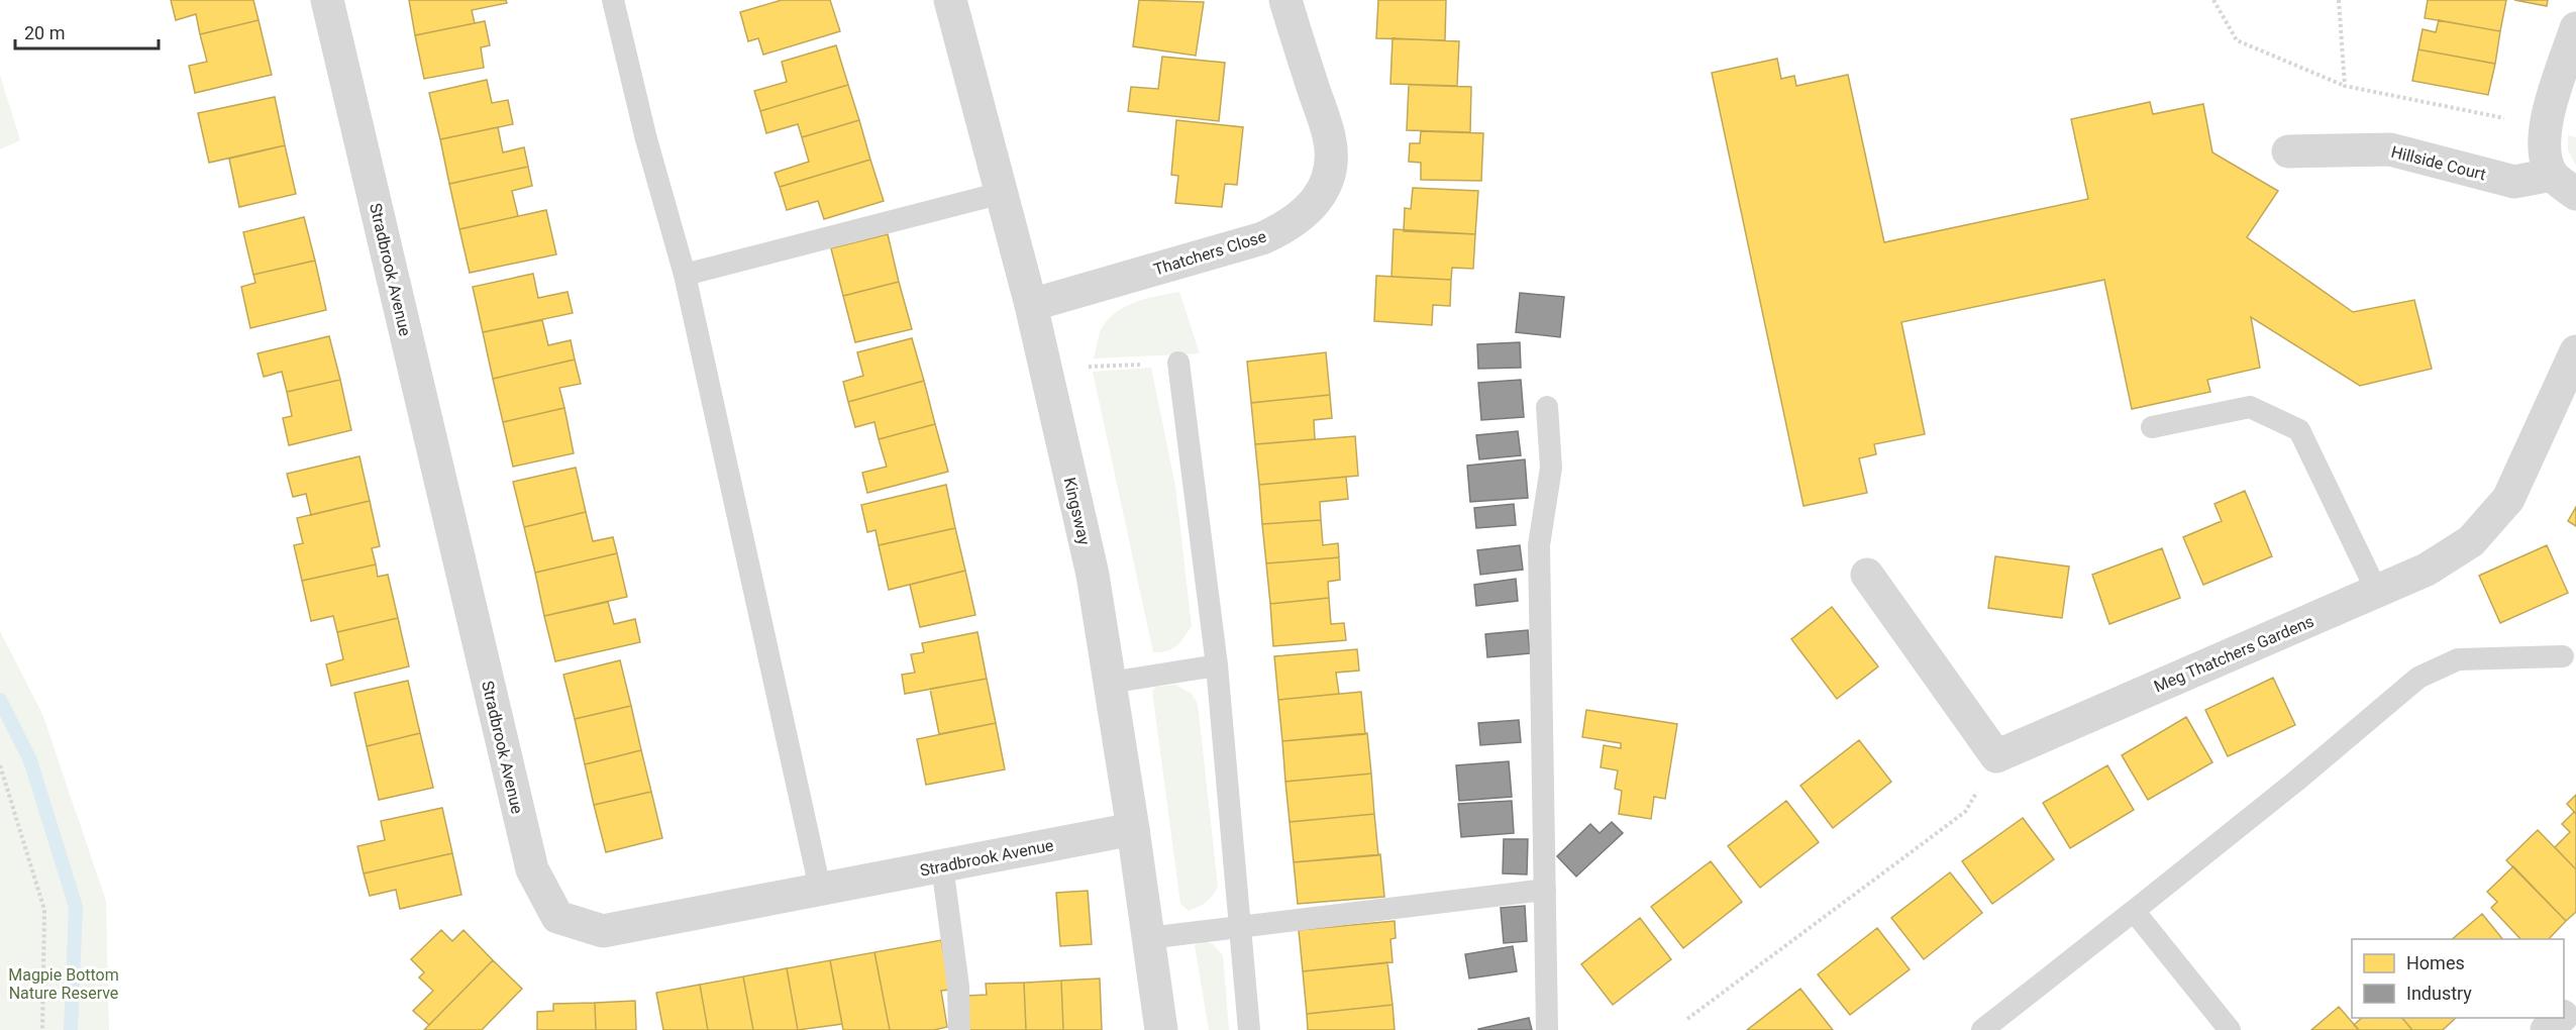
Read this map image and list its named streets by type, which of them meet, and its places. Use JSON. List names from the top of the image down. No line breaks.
{"streets":{"street":["Hillside Court","Thatchers Close","Stradbrook Avenue","Kingsway","Meg Thatchers Gardens"]},"crossings":[["Thatchers Close","Kingsway"],["Stradbrook Avenue","Kingsway"]],"parks":["Magpie Bottom Nature Reserve"],"legend":["Homes","Industry"],"scale_bar":"20 m"}
